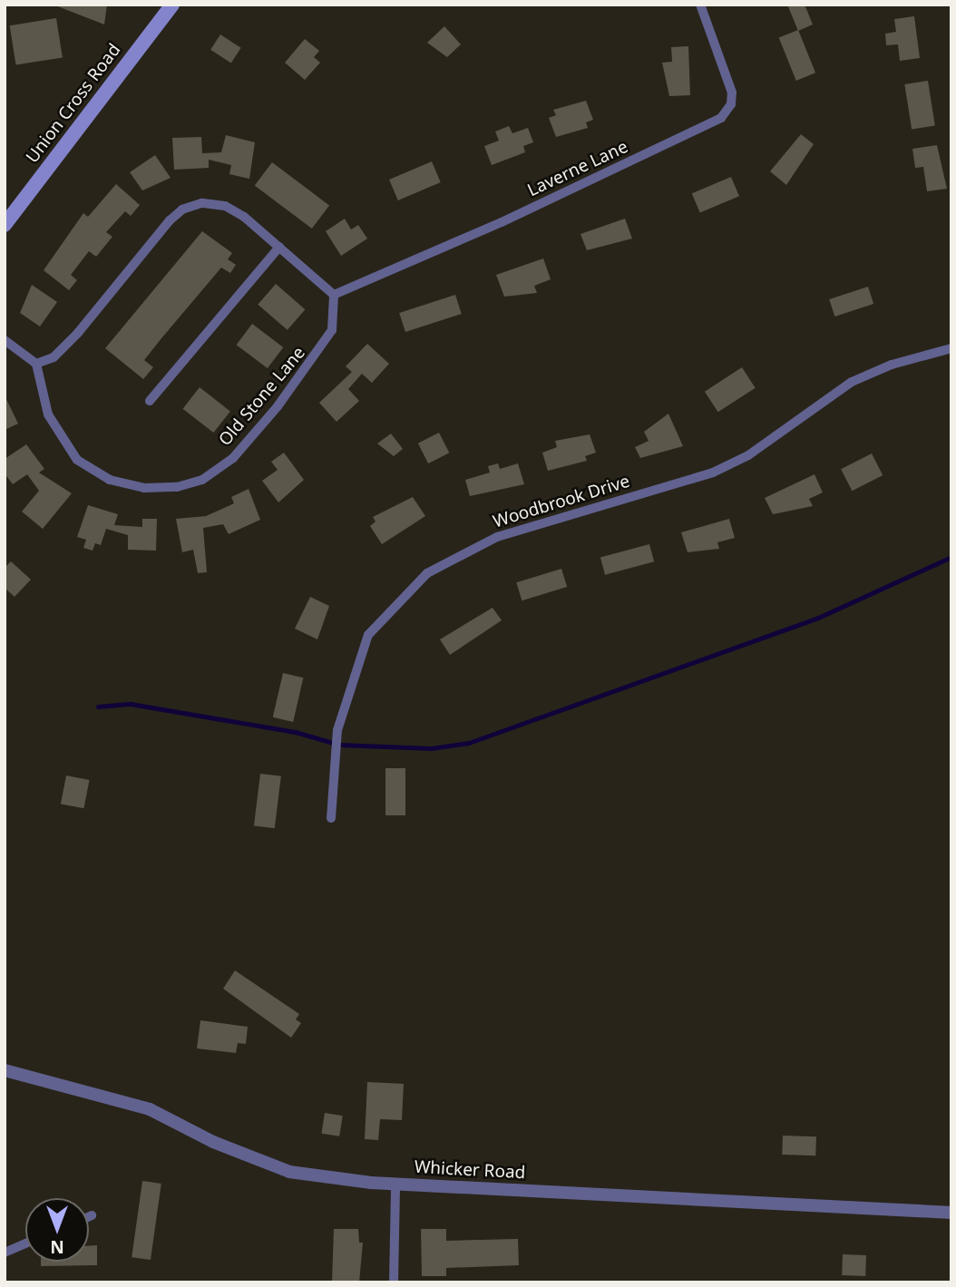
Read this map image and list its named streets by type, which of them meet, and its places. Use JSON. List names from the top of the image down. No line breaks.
{"streets":{"main road":["Union Cross Road"],"street":["Laverne Lane","Old Stone Lane","Woodbrook Drive","Whicker Road"]},"crossings":[["Laverne Lane","Old Stone Lane"]],"north":"bottom"}
